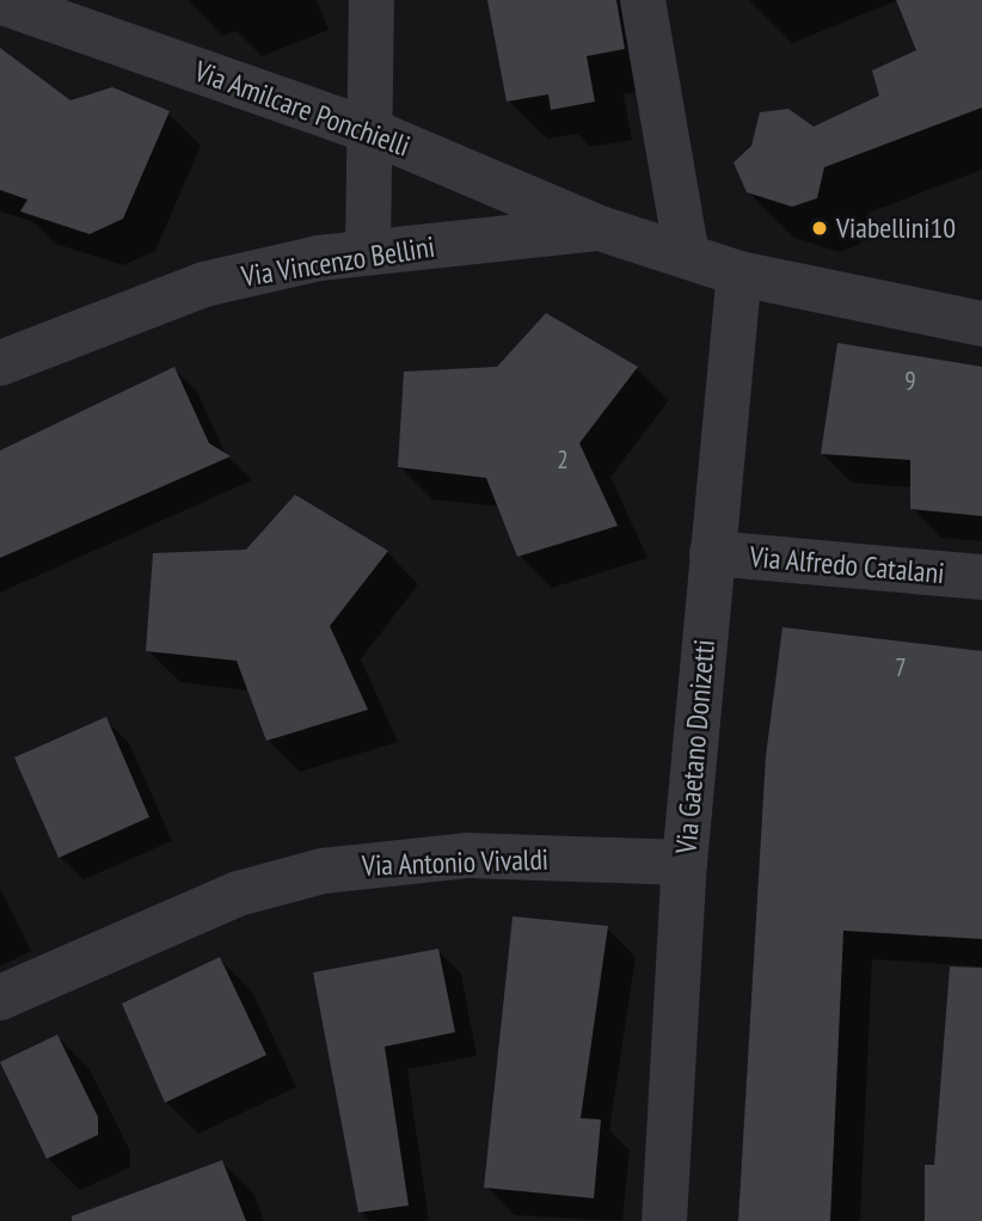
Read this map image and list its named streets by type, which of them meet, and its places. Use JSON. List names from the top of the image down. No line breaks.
{"streets":{"street":["Via Amilcare Ponchielli","Via Vincenzo Bellini","Via Alfredo Catalani","Via Gaetano Donizetti","Via Antonio Vivaldi"]},"crossings":[["Via Amilcare Ponchielli","Via Vincenzo Bellini"],["Via Vincenzo Bellini","Via Gaetano Donizetti"],["Via Alfredo Catalani","Via Gaetano Donizetti"],["Via Gaetano Donizetti","Via Antonio Vivaldi"]],"places":["Viabellini10"],"house_numbers":["9","2","7"]}
